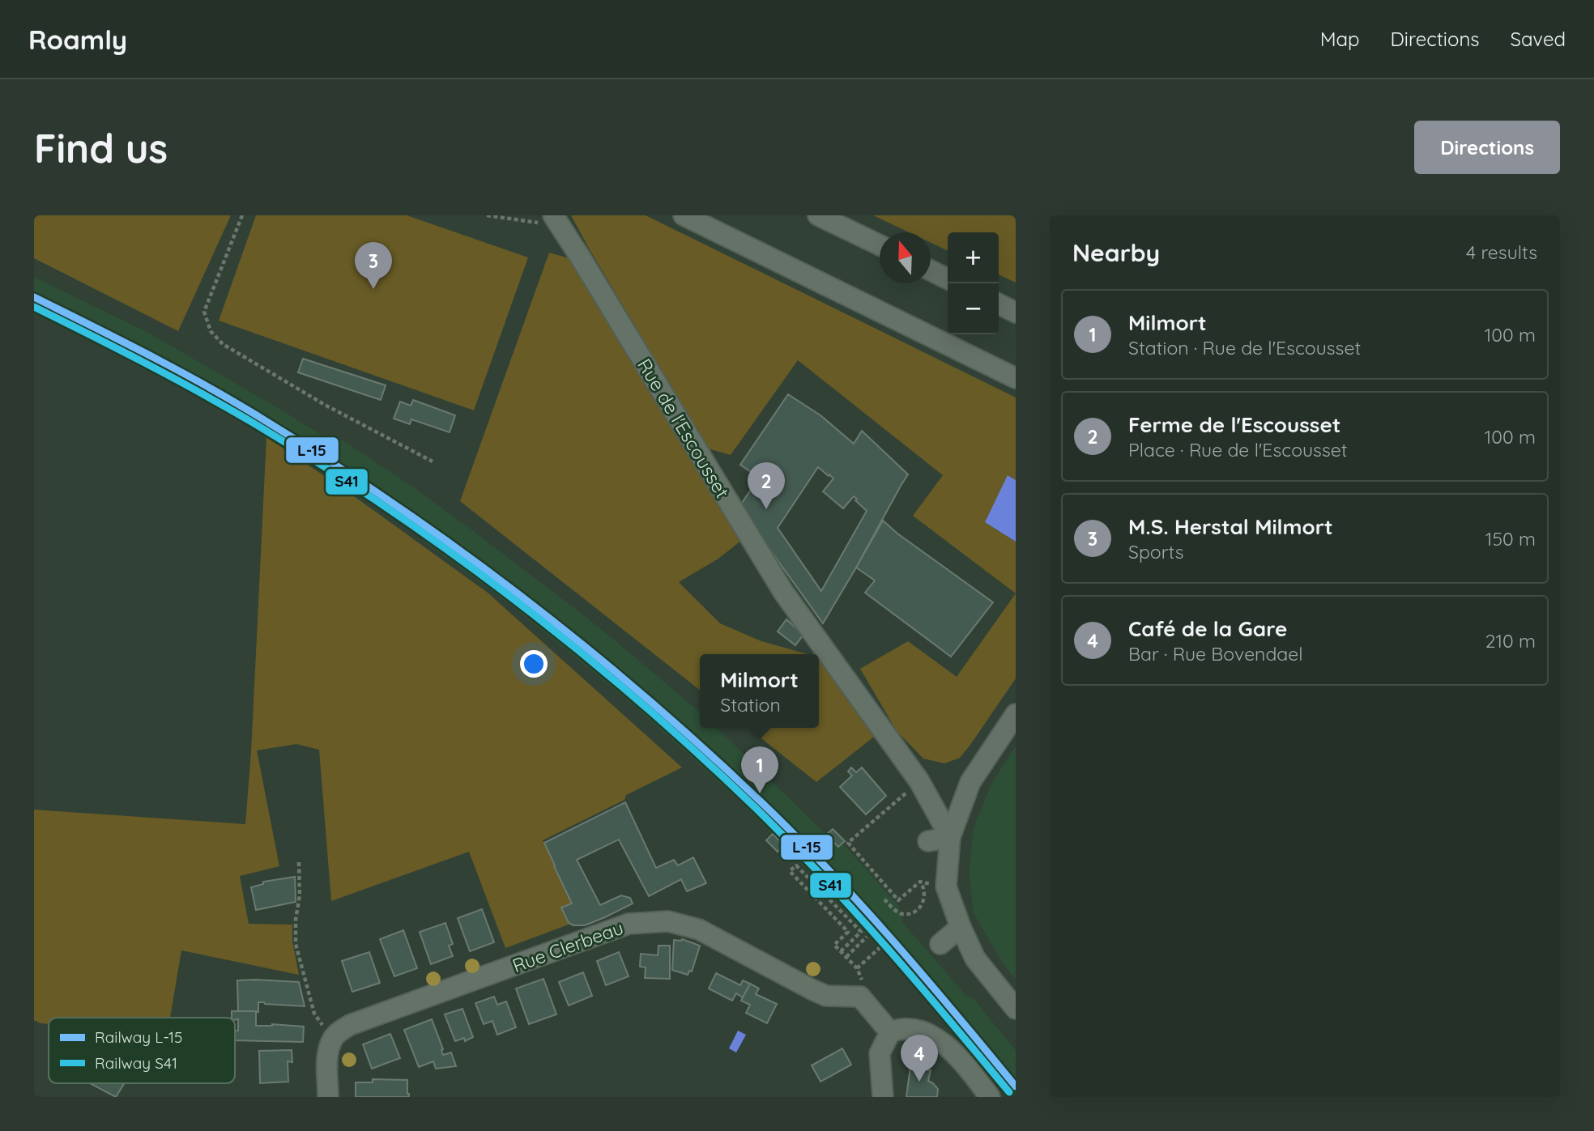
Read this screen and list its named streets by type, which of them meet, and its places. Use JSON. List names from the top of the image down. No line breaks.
{"streets":{"street":["Rue de l'Escousset","Rue Clerbeau"]},"lines":["rail line L-15","rail line S41"],"legend":["Railway L-15","Railway S41"],"north":"top","page":{"header":"Roamly","nav":["Map","Directions","Saved"],"buttons":"Directions","title":"Find us","heading":["Nearby","4 results"],"map_buttons":["+","−"],"pins":["3","2","1","4"],"list":[{"mark":"1","name":"Milmort","note":"Station · Rue de l'Escousset","value":"100 m"},{"mark":"2","name":"Ferme de l'Escousset","note":"Place · Rue de l'Escousset","value":"100 m"},{"mark":"3","name":"M.S. Herstal Milmort","note":"Sports","value":"150 m"},{"mark":"4","name":"Café de la Gare","note":"Bar · Rue Bovendael","value":"210 m"}],"popup":["Milmort","Station"]}}
